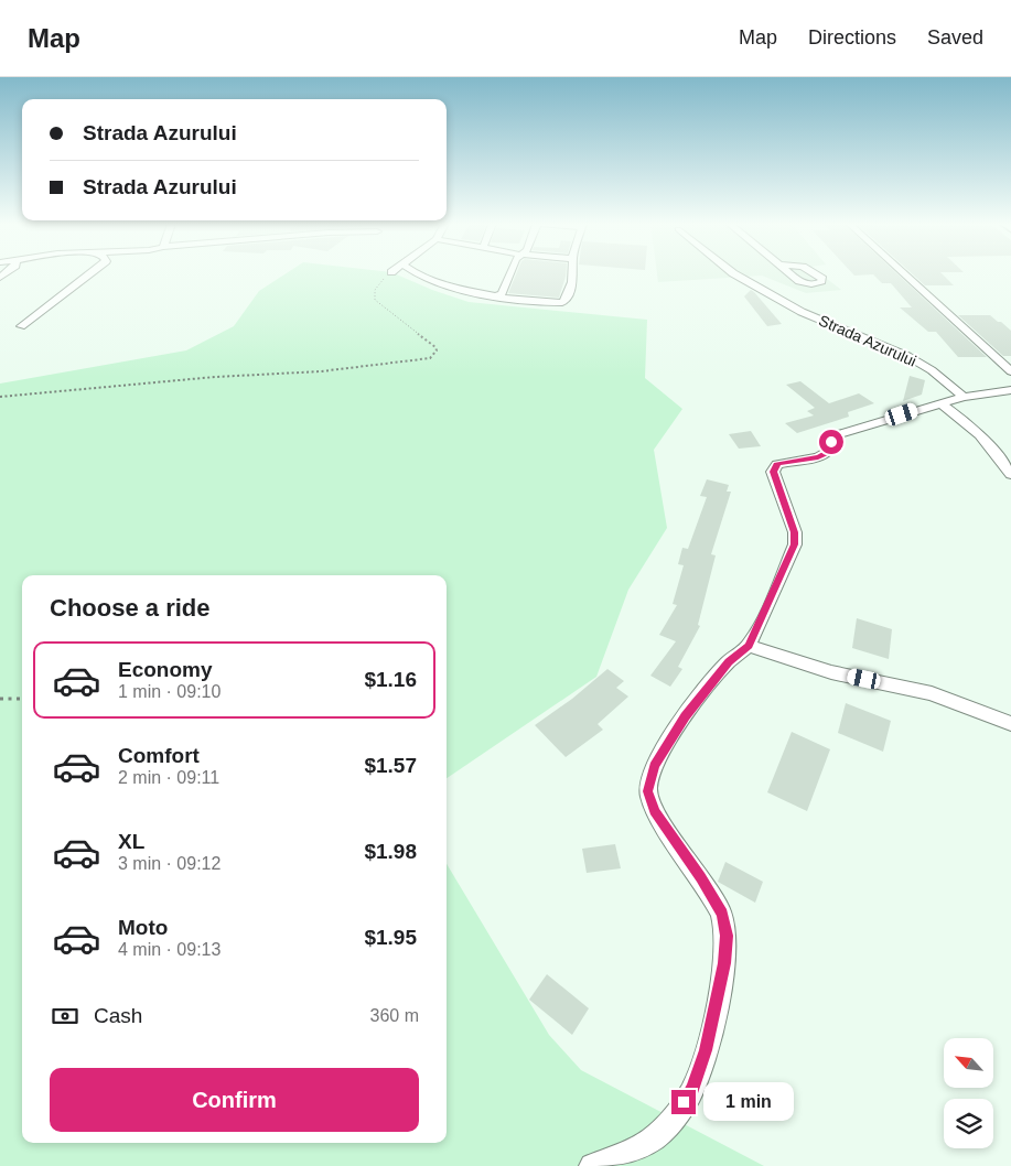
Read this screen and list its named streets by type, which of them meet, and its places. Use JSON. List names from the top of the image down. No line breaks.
{"streets":{"street":["Strada Azurului"]},"north":"top left","page":{"header":"Map","nav":["Map","Directions","Saved"],"banner":["Strada Azurului","Strada Azurului"],"heading":"Choose a ride","list":[{"name":"Economy","note":"1 min · 09:10","value":"$1.16"},{"name":"Comfort","note":"2 min · 09:11","value":"$1.57"},{"name":"XL","note":"3 min · 09:12","value":"$1.98"},{"name":"Moto","note":"4 min · 09:13","value":"$1.95"}],"pay":["Cash","360 m"],"buttons":"Confirm","bubble":"1 min"}}
